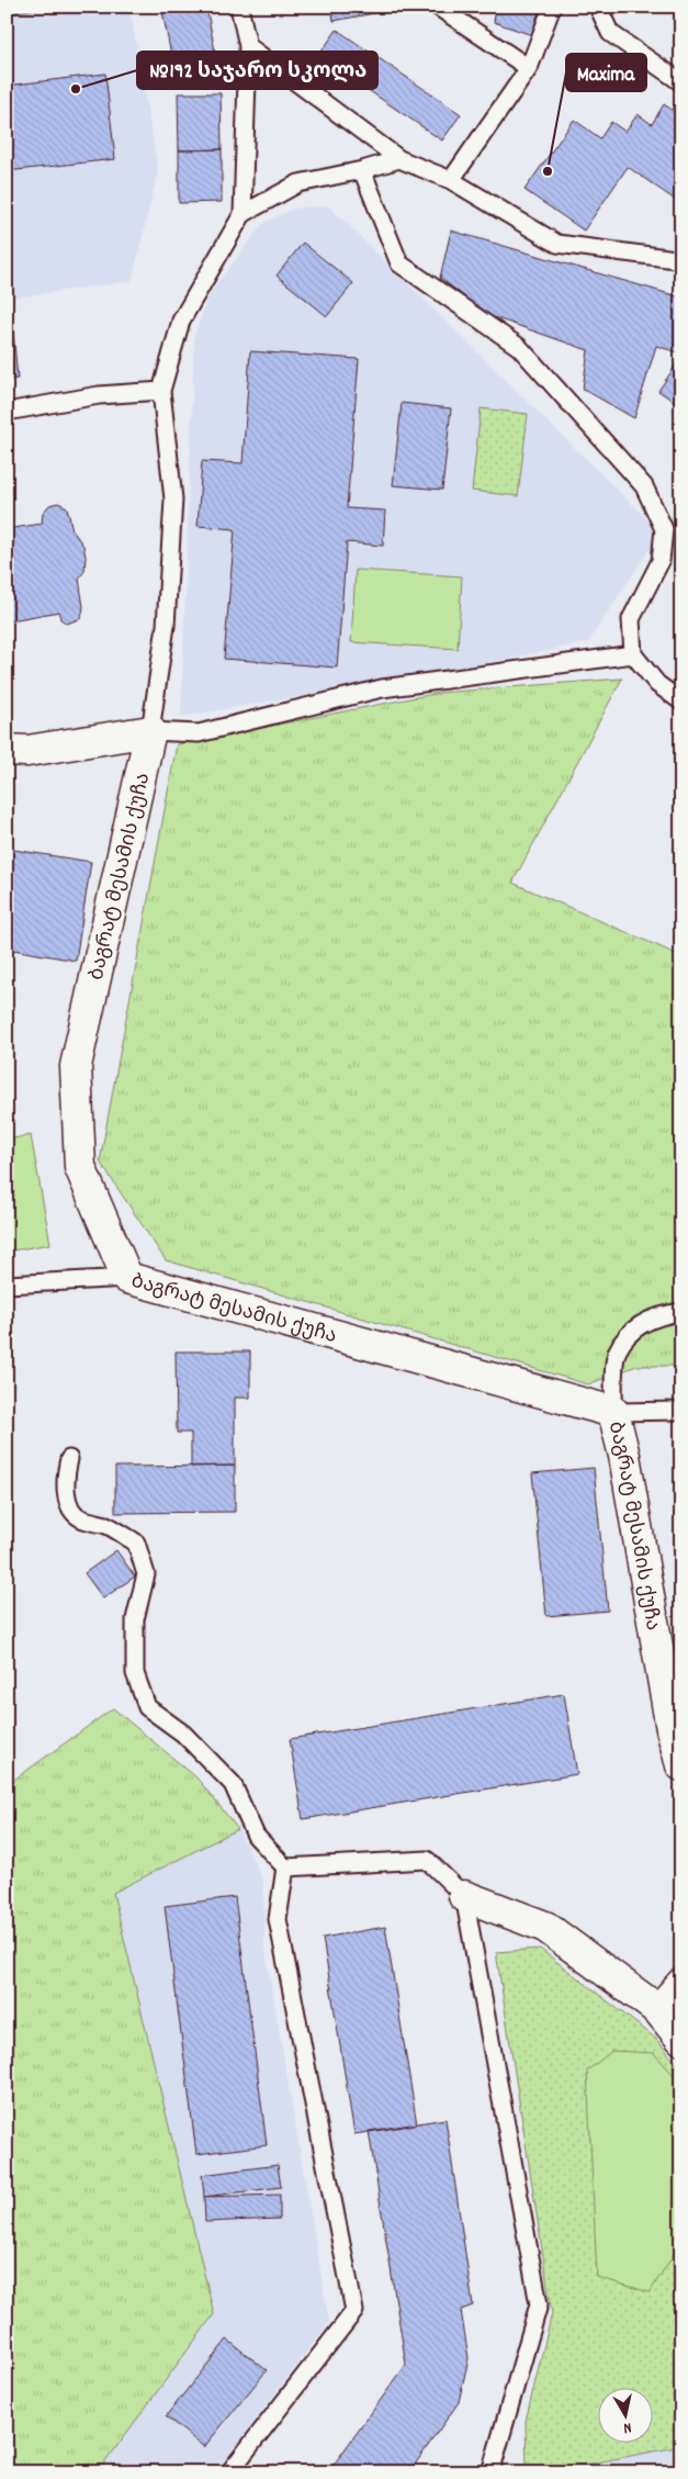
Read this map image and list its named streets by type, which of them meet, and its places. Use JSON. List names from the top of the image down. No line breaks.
{"streets":{"street":["ბაგრატ მესამის ქუჩა"]},"places":["№192 საჯარო სკოლა","Maxima"],"north":"bottom"}
